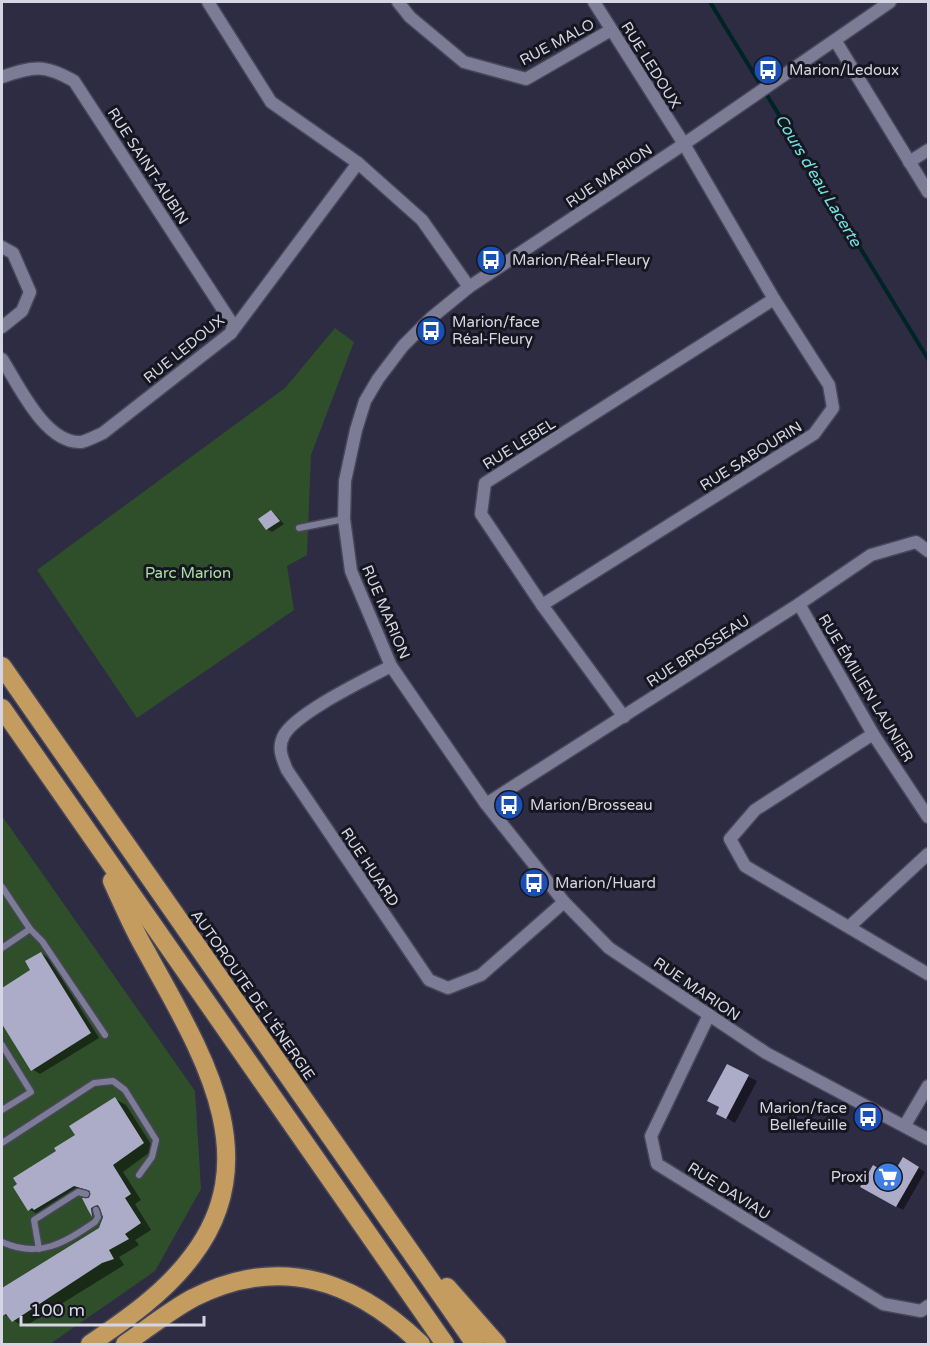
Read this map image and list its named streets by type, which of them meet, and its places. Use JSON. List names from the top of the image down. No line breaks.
{"streets":{"highway":["AUTOROUTE DE L'ÉNERGIE"],"street":["RUE MALO","RUE LEDOUX","RUE SAINT-AUBIN","RUE MARION","RUE LEBEL","RUE SABOURIN","RUE BROSSEAU","RUE ÉMILIEN LAUNIER","RUE HUARD","RUE DAVIAU"]},"crossings":[["RUE MALO","RUE LEDOUX"],["RUE LEDOUX","RUE SAINT-AUBIN"],["RUE LEDOUX","RUE MARION"],["RUE LEDOUX","RUE SABOURIN"],["RUE MARION","RUE SABOURIN"],["RUE MARION","RUE BROSSEAU"],["RUE MARION","RUE HUARD"],["RUE MARION","RUE DAVIAU"],["RUE LEBEL","RUE SABOURIN"],["RUE LEBEL","RUE BROSSEAU"],["RUE BROSSEAU","RUE ÉMILIEN LAUNIER"]],"water":["Cours d'eau Lacerte"],"parks":["Parc Marion"],"places":{"bus stop":["Marion/Ledoux","Marion/Réal-Fleury","Marion/face Réal-Fleury","Marion/Brosseau","Marion/Huard","Marion/face Bellefeuille"],"supermarket":["Proxi"]},"scale_bar":"100 m"}
